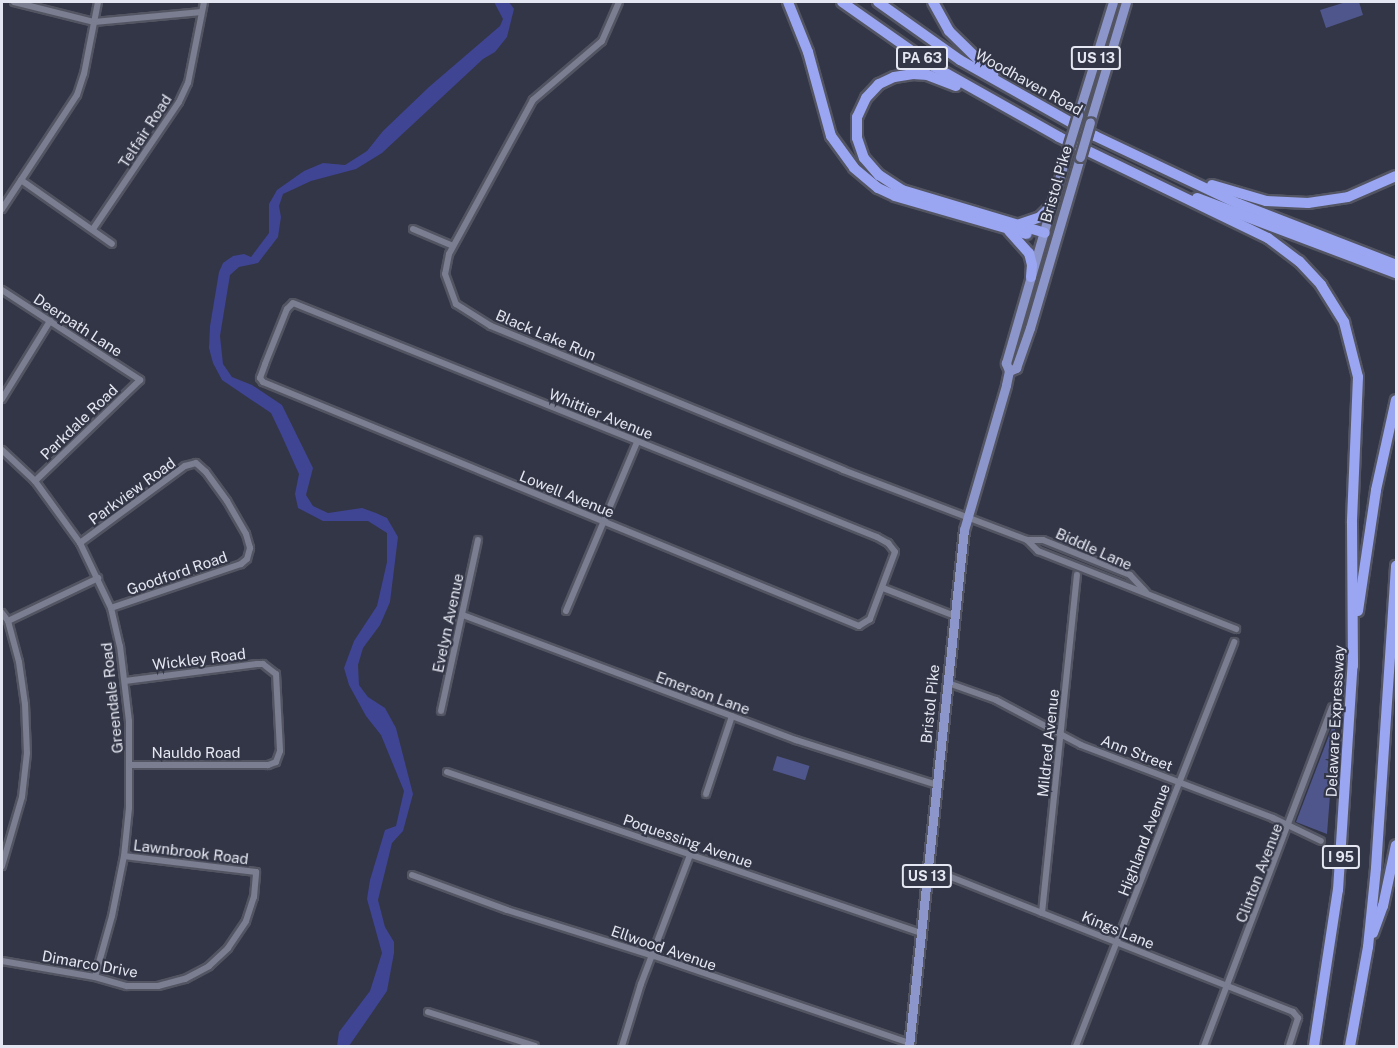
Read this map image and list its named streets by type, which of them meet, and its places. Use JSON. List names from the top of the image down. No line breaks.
{"streets":{"highway":["PA 63","Woodhaven Road","Delaware Expressway","I 95"],"main road":["US 13","Bristol Pike"],"street":["Telfair Road","Deerpath Lane","Black Lake Run","Whittier Avenue","Parkdale Road","Parkview Road","Lowell Avenue","Biddle Lane","Goodford Road","Evelyn Avenue","Wickley Road","Emerson Lane","Greendale Road","Mildred Avenue","Nauldo Road","Ann Street","Highland Avenue","Poquessing Avenue","Lawnbrook Road","Clinton Avenue","Kings Lane","Ellwood Avenue","Dimarco Drive"]},"crossings":[["Bristol Pike","Black Lake Run"],["Bristol Pike","Biddle Lane"],["Bristol Pike","Emerson Lane"],["Bristol Pike","Ann Street"],["Bristol Pike","Poquessing Avenue"],["Bristol Pike","Kings Lane"],["Bristol Pike","Ellwood Avenue"],["Deerpath Lane","Parkdale Road"],["Black Lake Run","Biddle Lane"],["Whittier Avenue","Lowell Avenue"],["Parkdale Road","Greendale Road"],["Parkview Road","Goodford Road"],["Parkview Road","Greendale Road"],["Goodford Road","Greendale Road"],["Evelyn Avenue","Emerson Lane"],["Wickley Road","Greendale Road"],["Wickley Road","Nauldo Road"],["Greendale Road","Nauldo Road"],["Greendale Road","Lawnbrook Road"],["Greendale Road","Dimarco Drive"],["Mildred Avenue","Ann Street"],["Mildred Avenue","Kings Lane"],["Ann Street","Highland Avenue"],["Ann Street","Clinton Avenue"],["Highland Avenue","Kings Lane"],["Lawnbrook Road","Dimarco Drive"],["Clinton Avenue","Kings Lane"]]}
